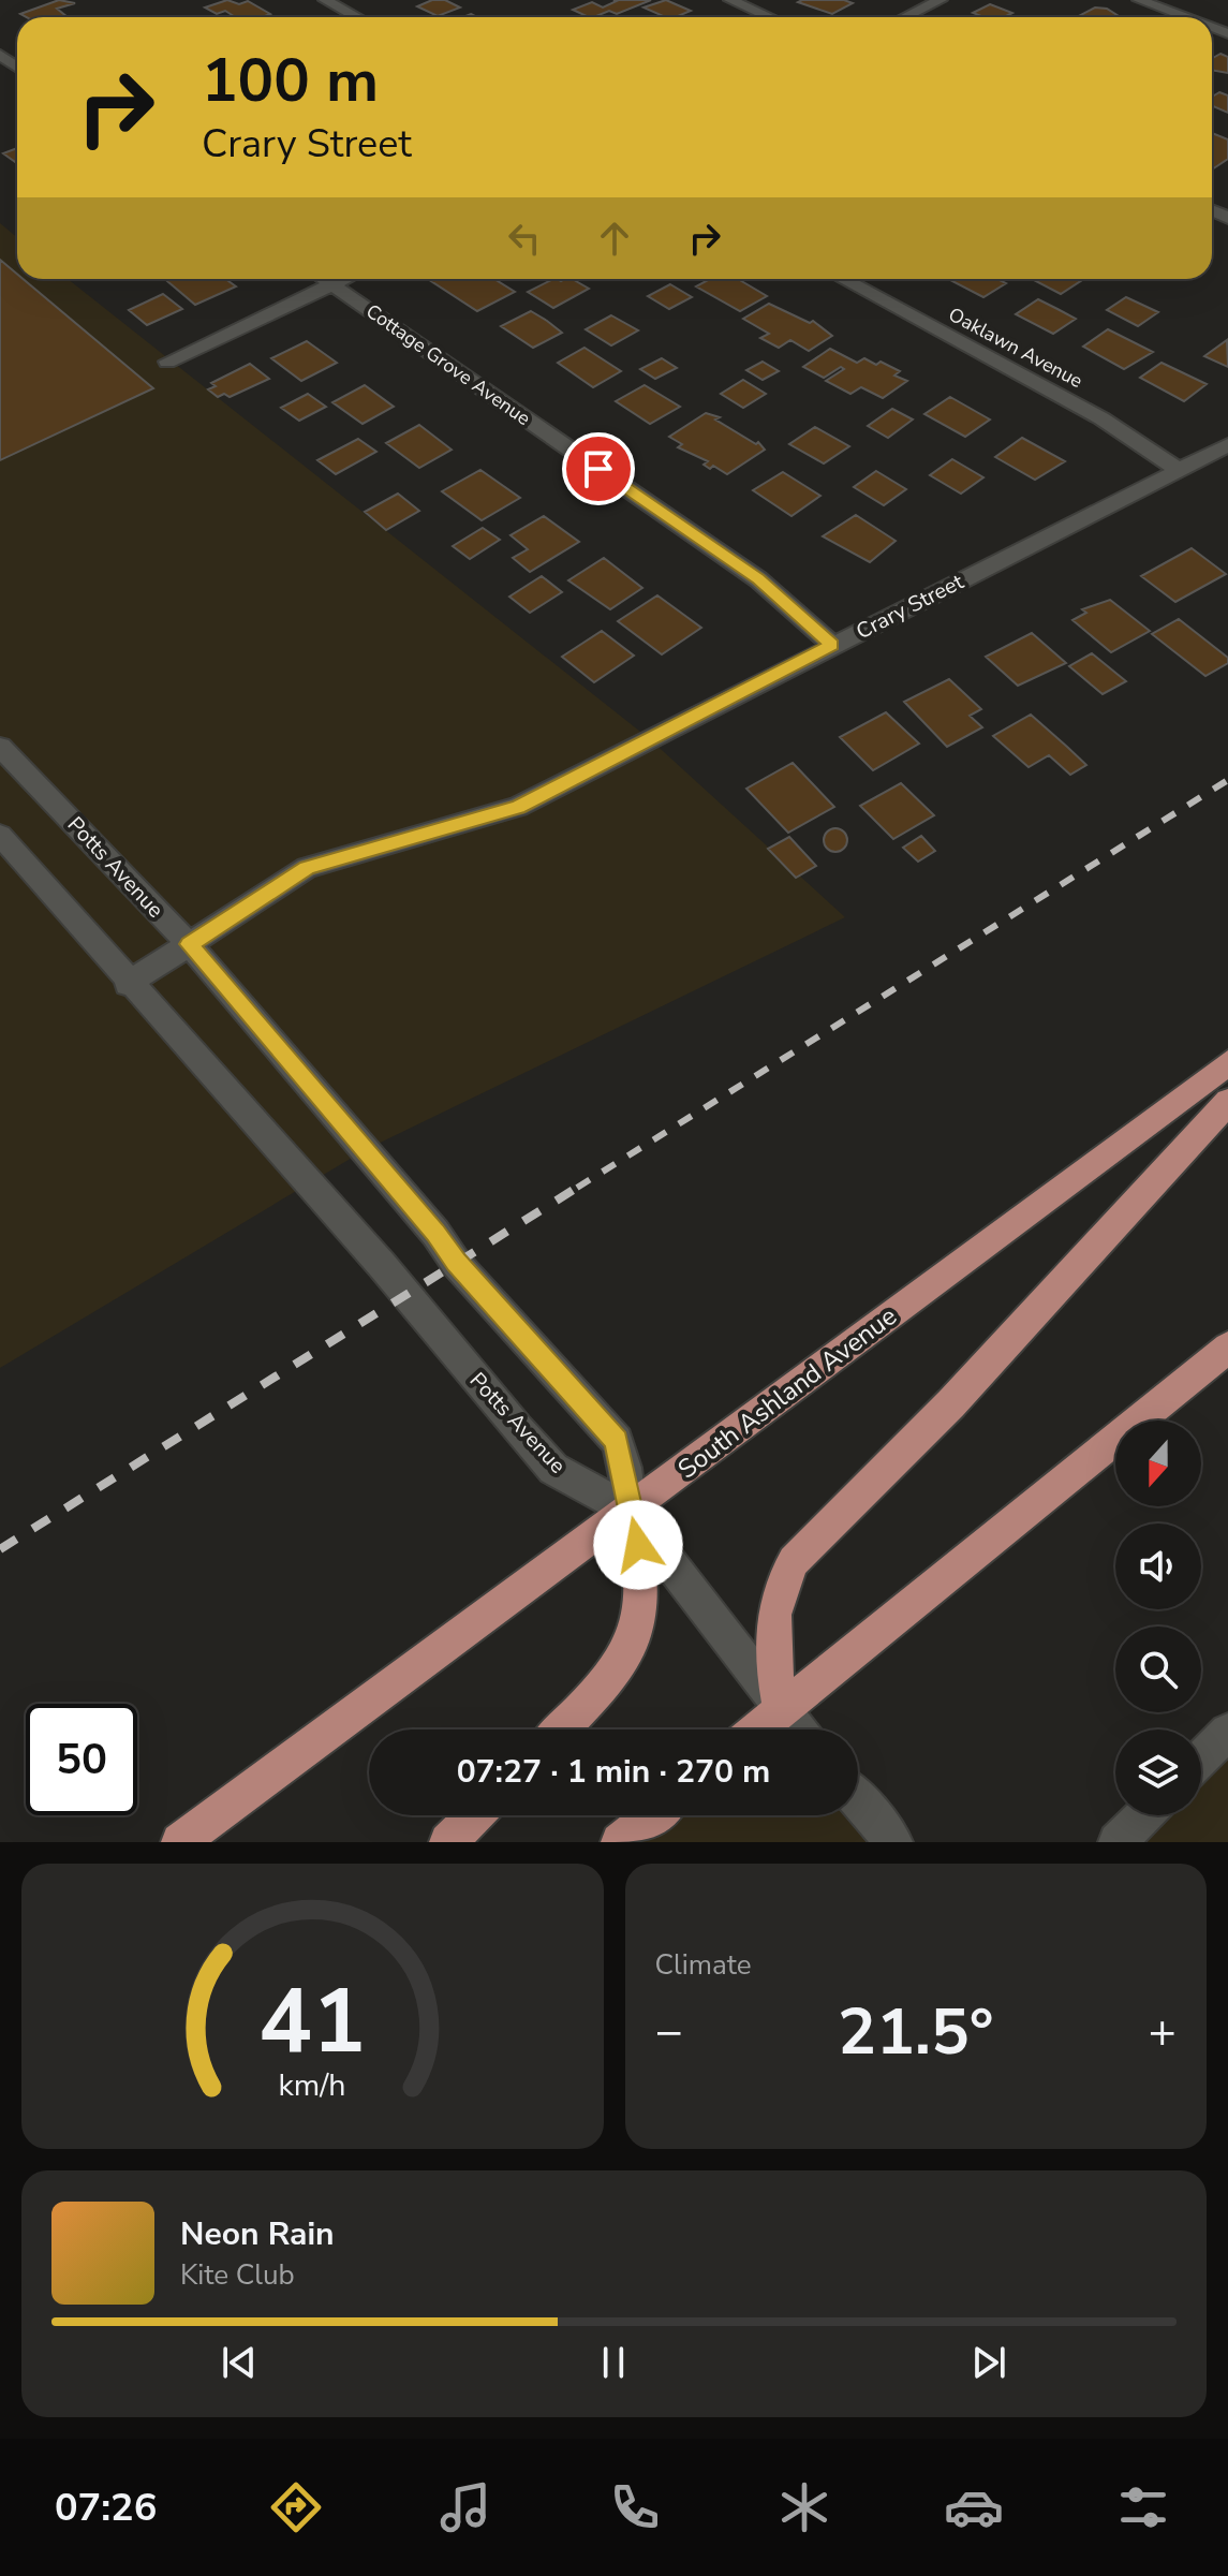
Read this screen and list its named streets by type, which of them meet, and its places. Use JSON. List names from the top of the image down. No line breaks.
{"streets":{"main road":["South Ashland Avenue"],"street":["Oaklawn Avenue","Cottage Grove Avenue","Crary Street","Potts Avenue"]},"crossings":[["Oaklawn Avenue","Crary Street"],["Cottage Grove Avenue","Crary Street"],["Crary Street","Potts Avenue"],["Potts Avenue","South Ashland Avenue"]],"north":"bottom","page":{"turn":["100 m","Crary Street"],"limit":"50","trip":"07:27 · 1 min · 270 m","tile":"Climate","heat":["−","21.5°","+"],"song":["Neon Rain","Kite Club"],"tabs":"07:26","gauge":["41","km/h"]}}
